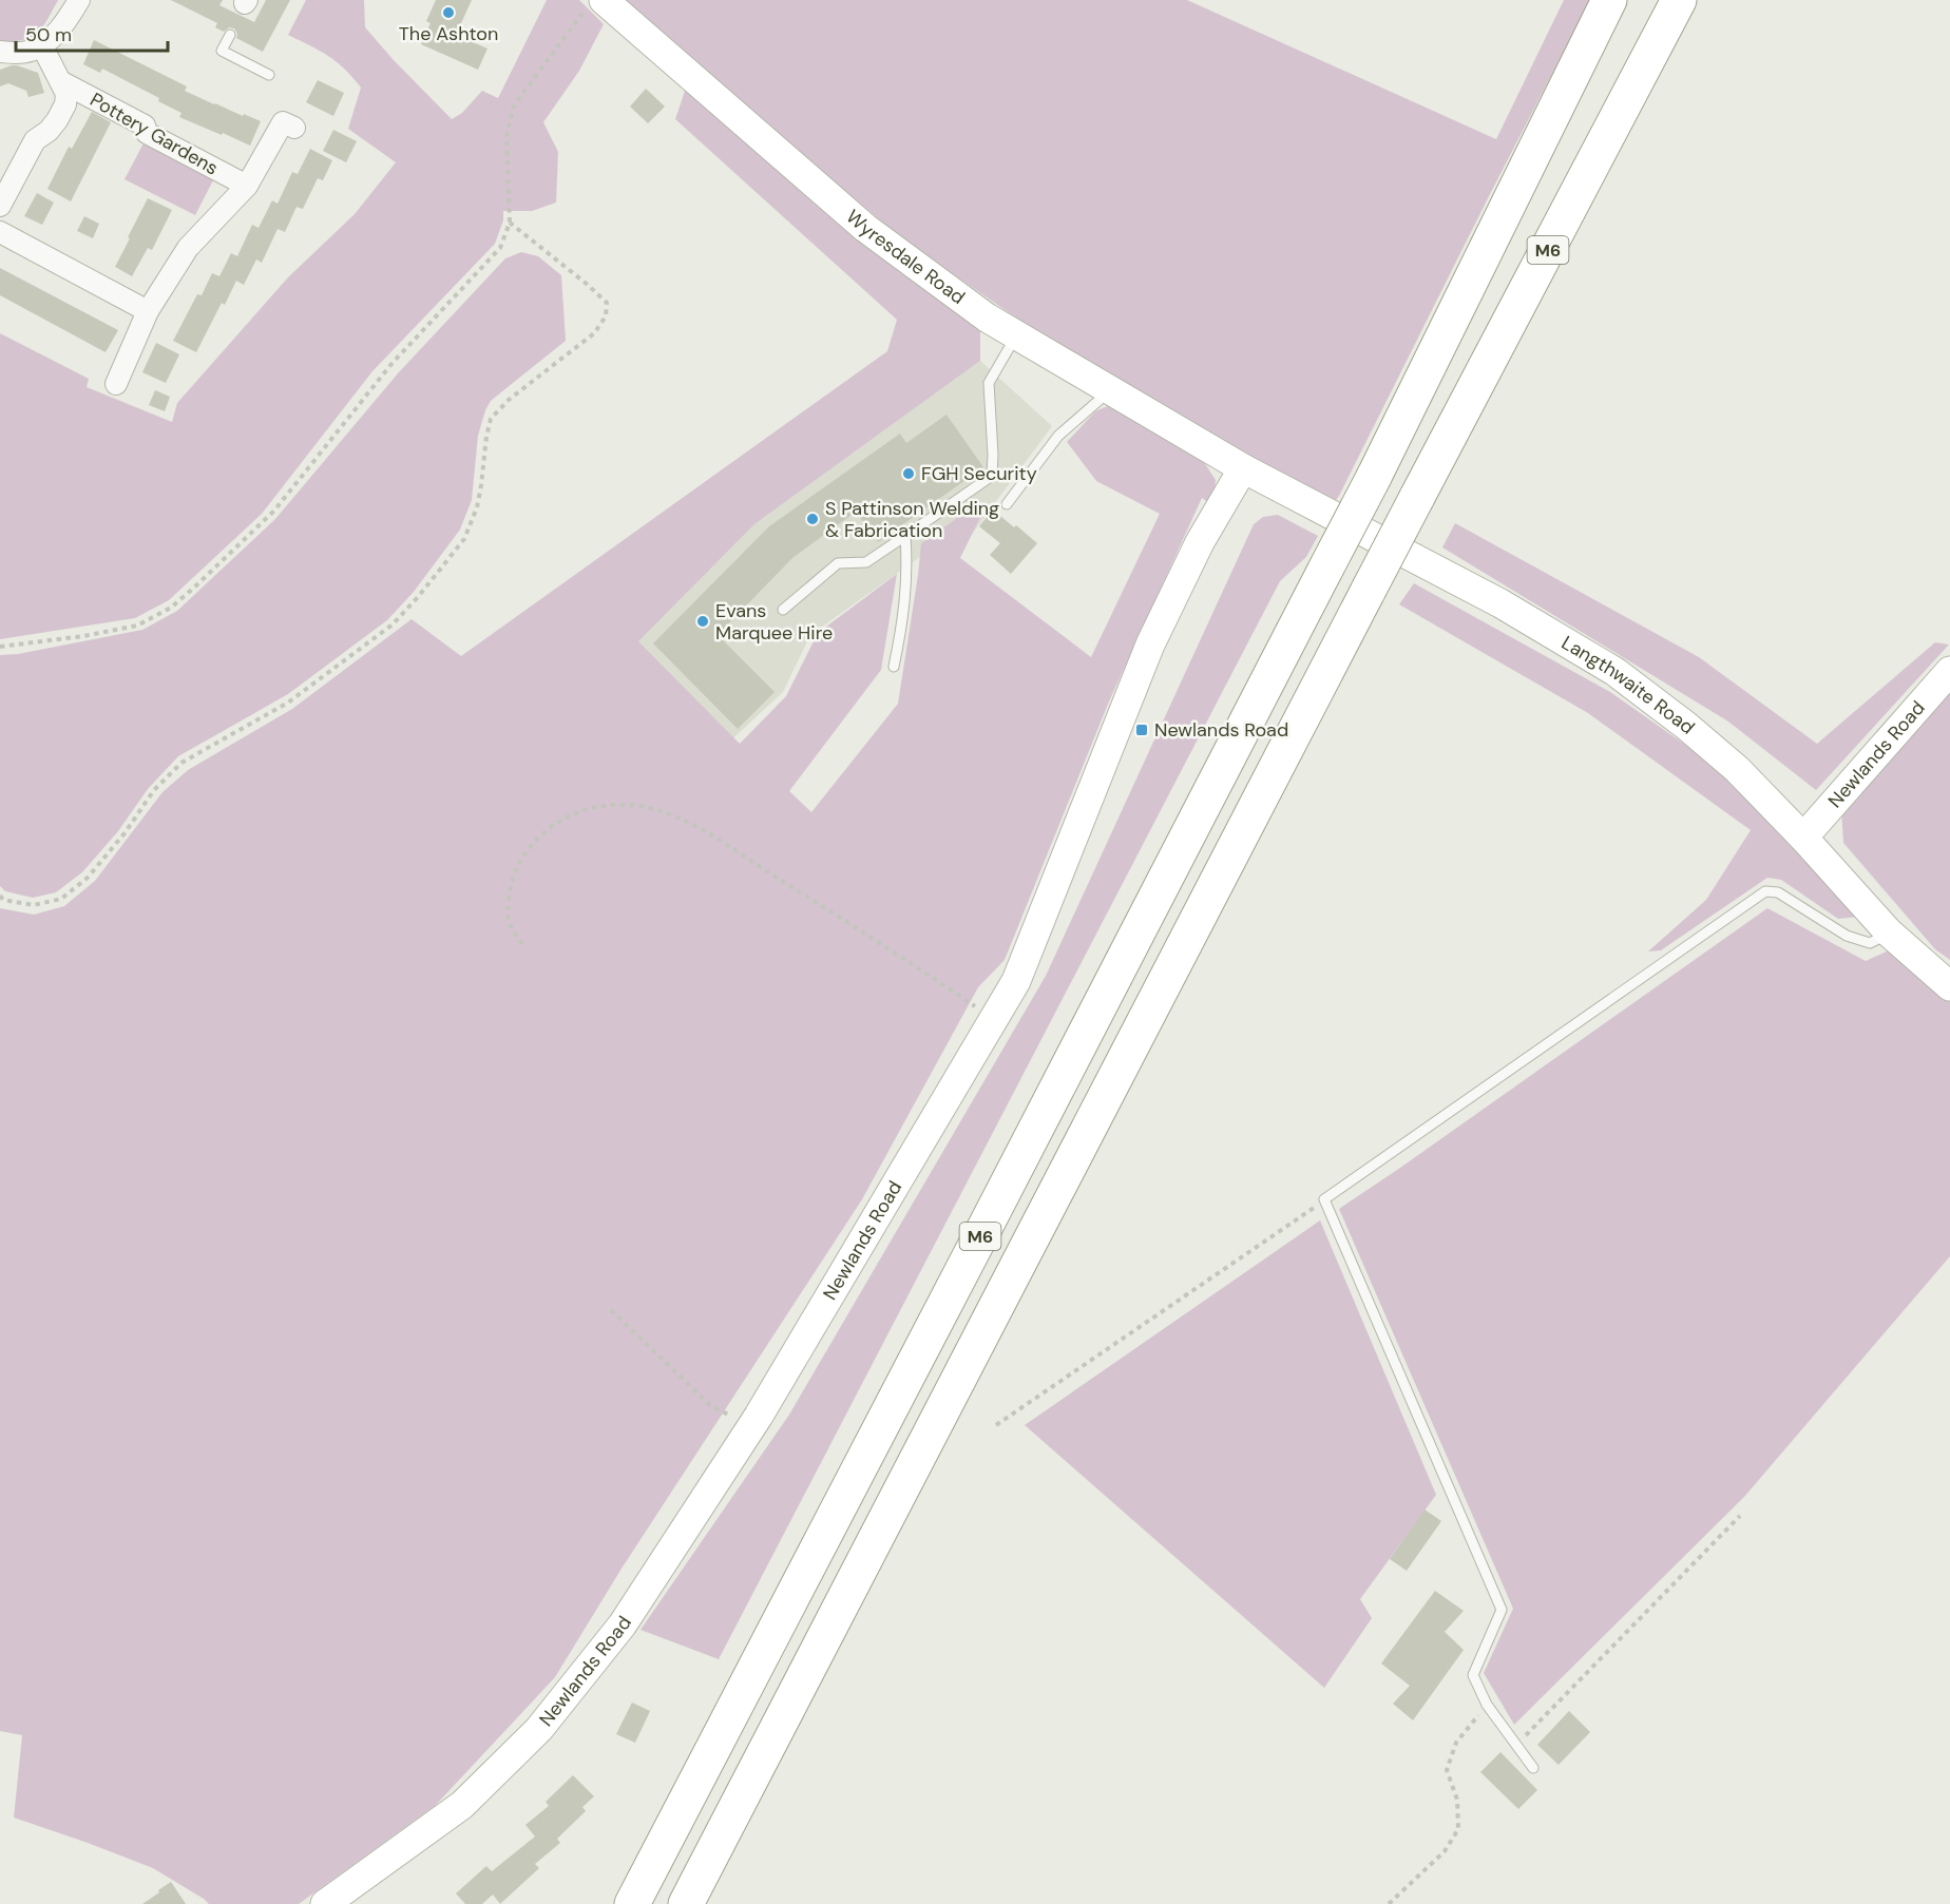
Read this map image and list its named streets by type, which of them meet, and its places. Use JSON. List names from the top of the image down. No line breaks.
{"streets":{"highway":["M6"],"street":["Pottery Gardens","Wyresdale Road","Langthwaite Road","Newlands Road"]},"crossings":[["Wyresdale Road","Langthwaite Road"],["Wyresdale Road","Newlands Road"],["Langthwaite Road","Newlands Road"]],"places":{"other":["The Ashton","FGH Security","S Pattinson Welding & Fabrication","Evans Marquee Hire"],"transit":["Newlands Road"]},"scale_bar":"50 m"}
